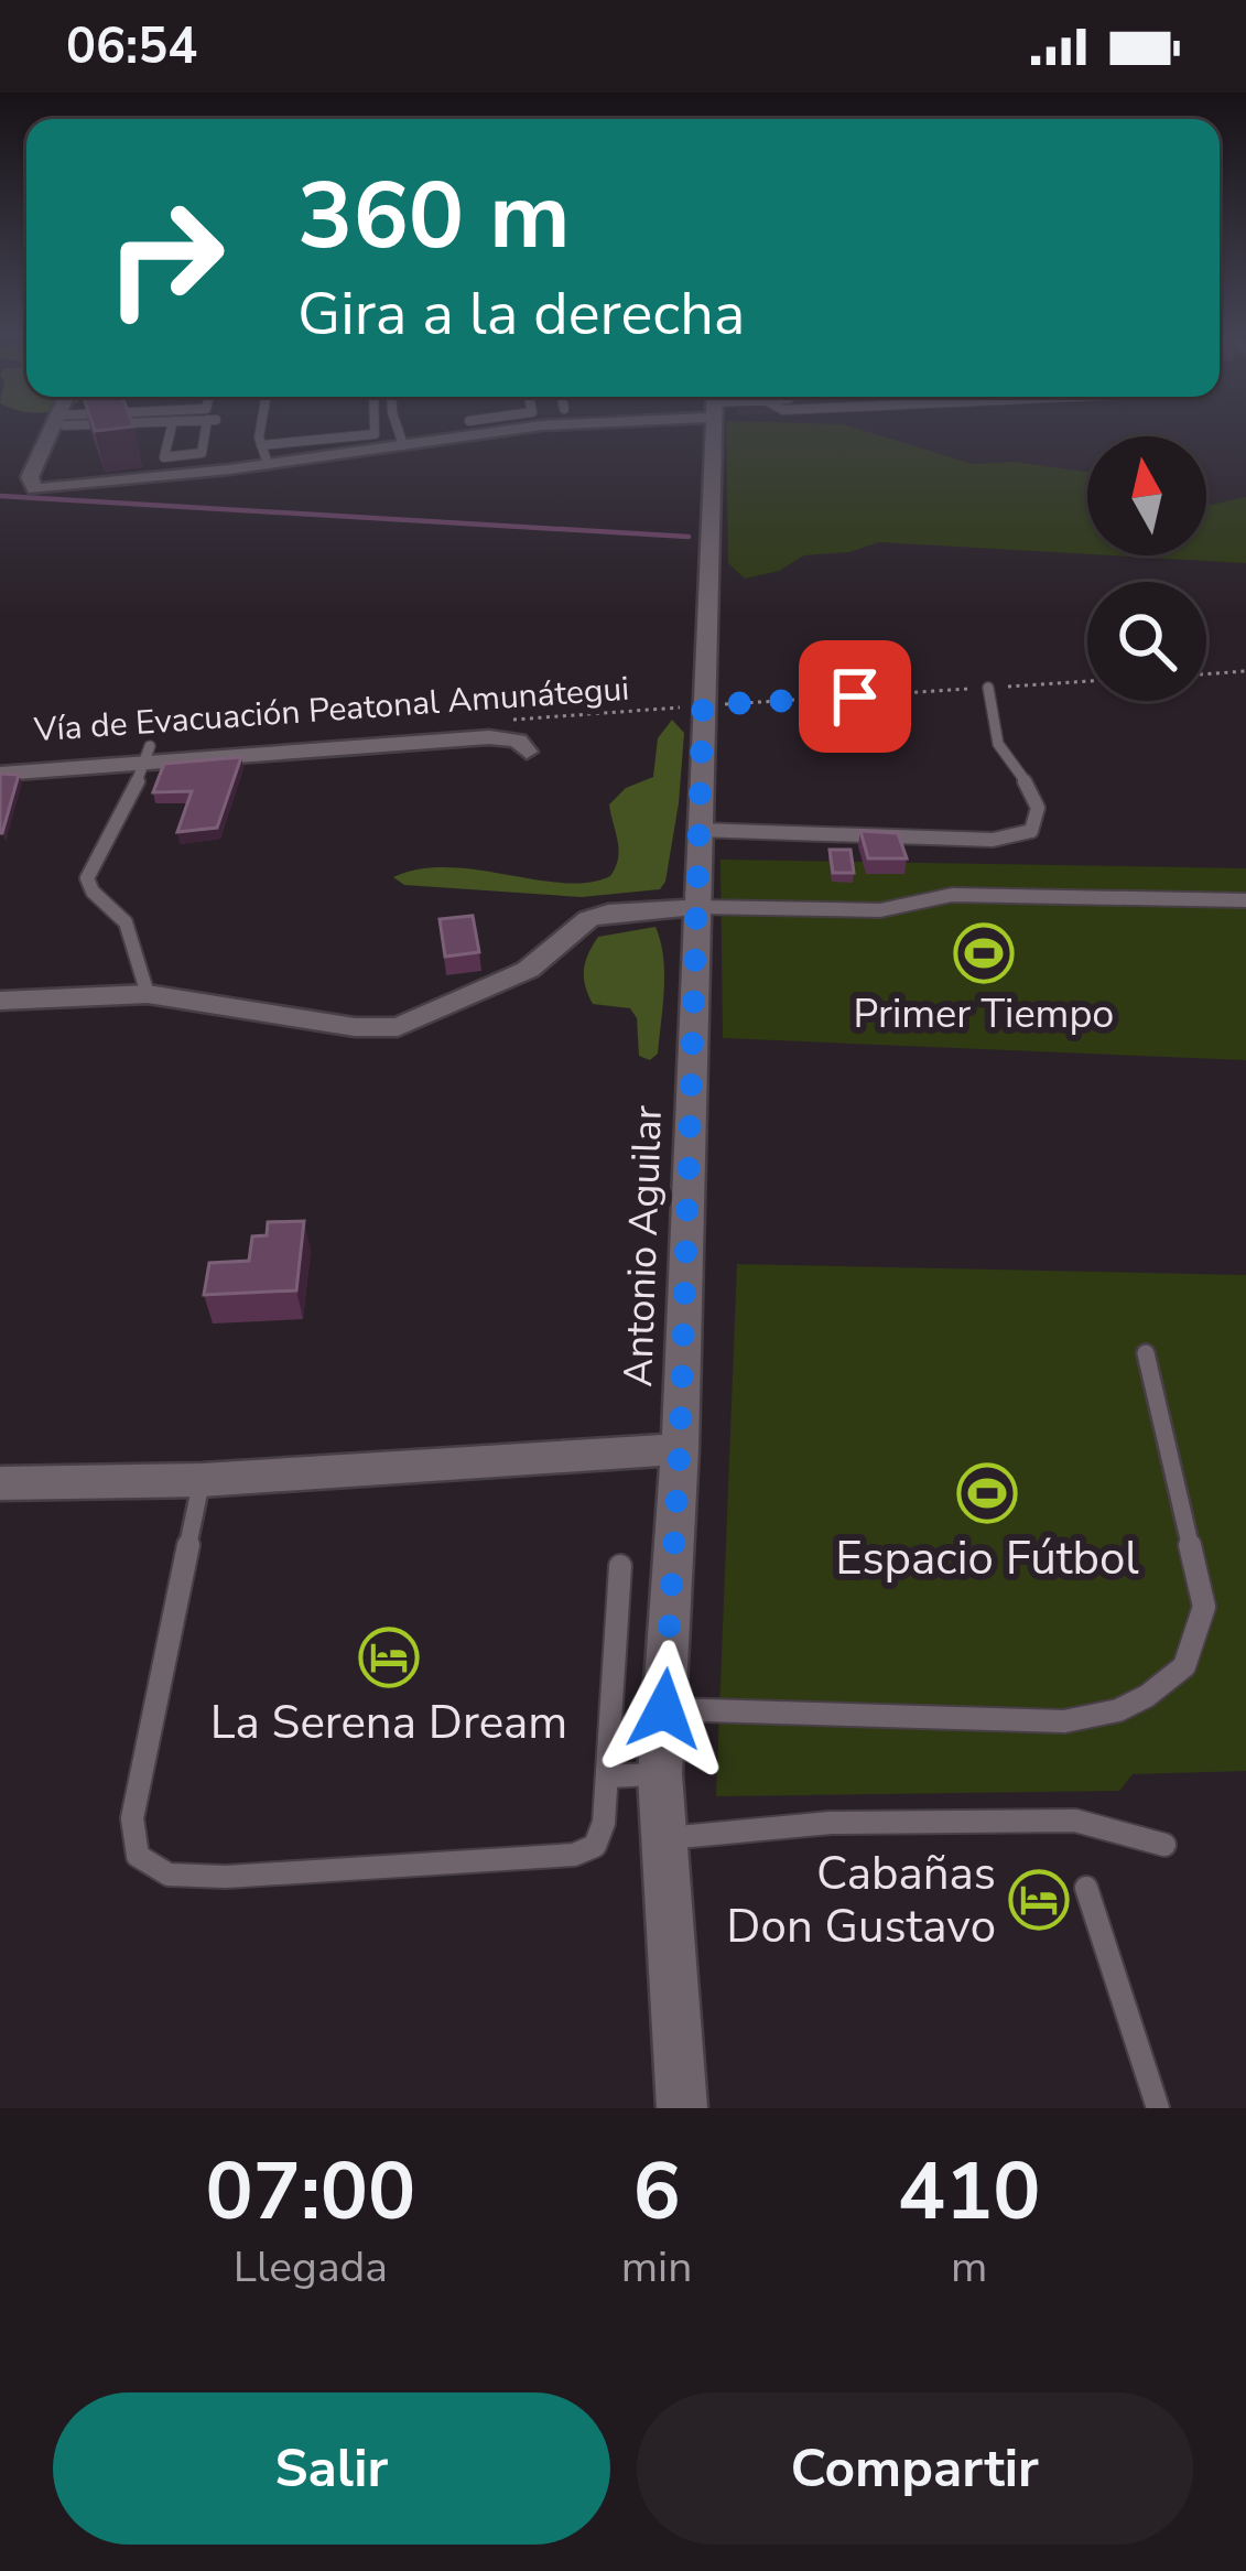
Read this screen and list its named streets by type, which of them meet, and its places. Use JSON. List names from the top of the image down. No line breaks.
{"streets":{"street":["Antonio Aguilar"],"path":["Vía de Evacuación Peatonal Amunátegui"]},"crossings":[["Vía de Evacuación Peatonal Amunátegui","Antonio Aguilar"]],"places":{"sports":["Primer Tiempo","Espacio Fútbol"],"hotel":["La Serena Dream","Cabañas Don Gustavo"]},"north":"top","page":{"status":"06:54","turn":["360 m","Gira a la derecha"],"eta":["07:00","Llegada","6","min","410","m"],"buttons":["Salir","Compartir"]}}
